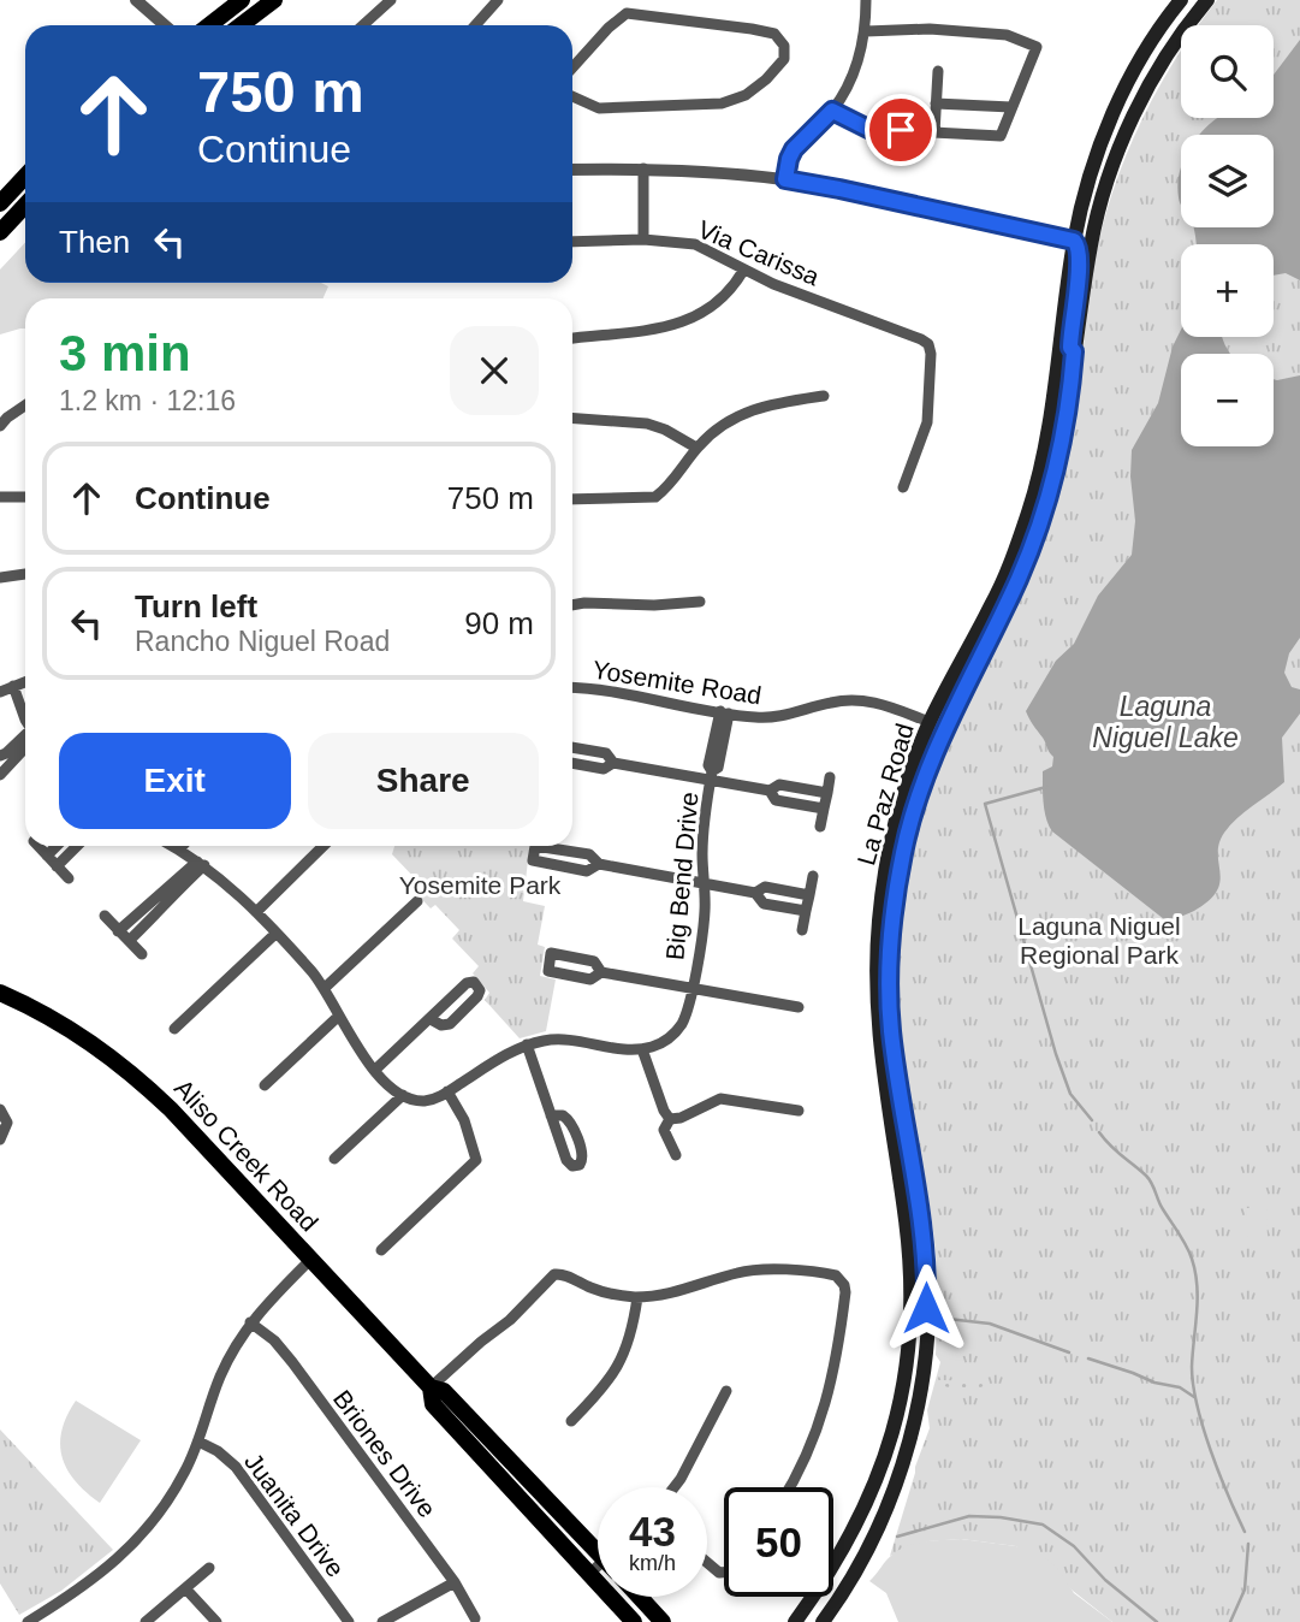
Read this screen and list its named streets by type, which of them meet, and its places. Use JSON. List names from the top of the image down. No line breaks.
{"streets":{"main road":["La Paz Road","Aliso Creek Road"],"street":["Via Carissa","Yosemite Road","Big Bend Drive","Briones Drive","Juanita Drive"]},"crossings":[["Yosemite Road","La Paz Road"],["Yosemite Road","Big Bend Drive"]],"water":["Laguna Niguel Lake"],"parks":["Yosemite Park","Laguna Niguel Regional Park"],"page":{"map_buttons":["+","−"],"turn":["750 m","Continue"],"then":"Then","heading":["3 min","1.2 km · 12:16"],"list":[{"name":"Continue","value":"750 m"},{"name":"Turn left","note":"Rancho Niguel Road","value":"90 m"}],"buttons":["Exit","Share"],"speed":"43 km/h","limit":"50"}}
